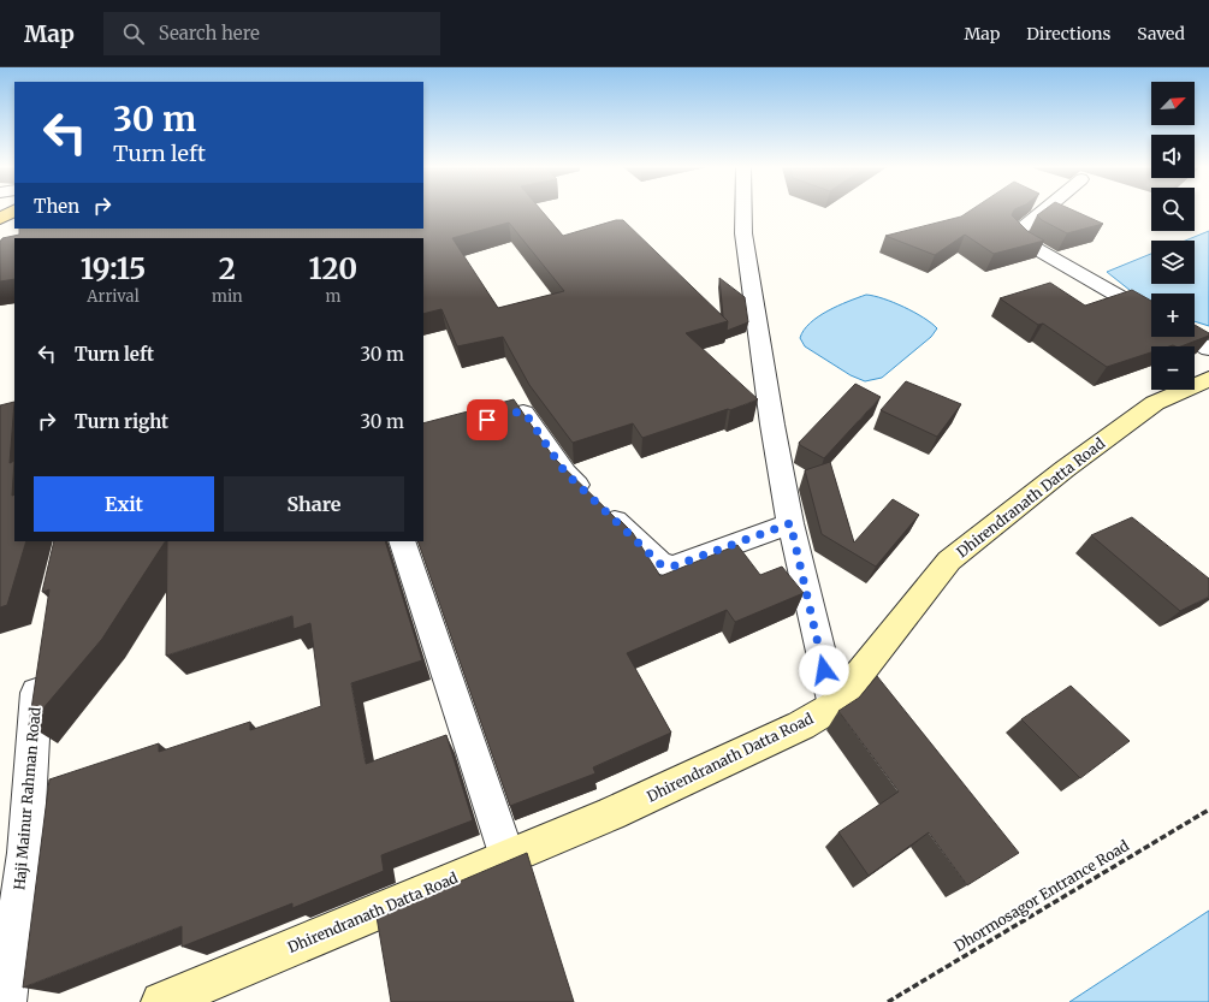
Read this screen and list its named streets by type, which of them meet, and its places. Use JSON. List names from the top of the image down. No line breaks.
{"streets":{"street":["Dhirendranath Datta Road","Haji Mainur Rahman Road"],"path":["Dhormosagor Entrance Road"]},"north":"top right","page":{"header":"Map","search":"Search here","nav":["Map","Directions","Saved"],"map_buttons":["+","−"],"turn":["30 m","Turn left"],"then":"Then","eta":["19:15","Arrival","2","min","120","m"],"list":[{"name":"Turn left","value":"30 m"},{"name":"Turn right","value":"30 m"}],"buttons":["Exit","Share"]}}
